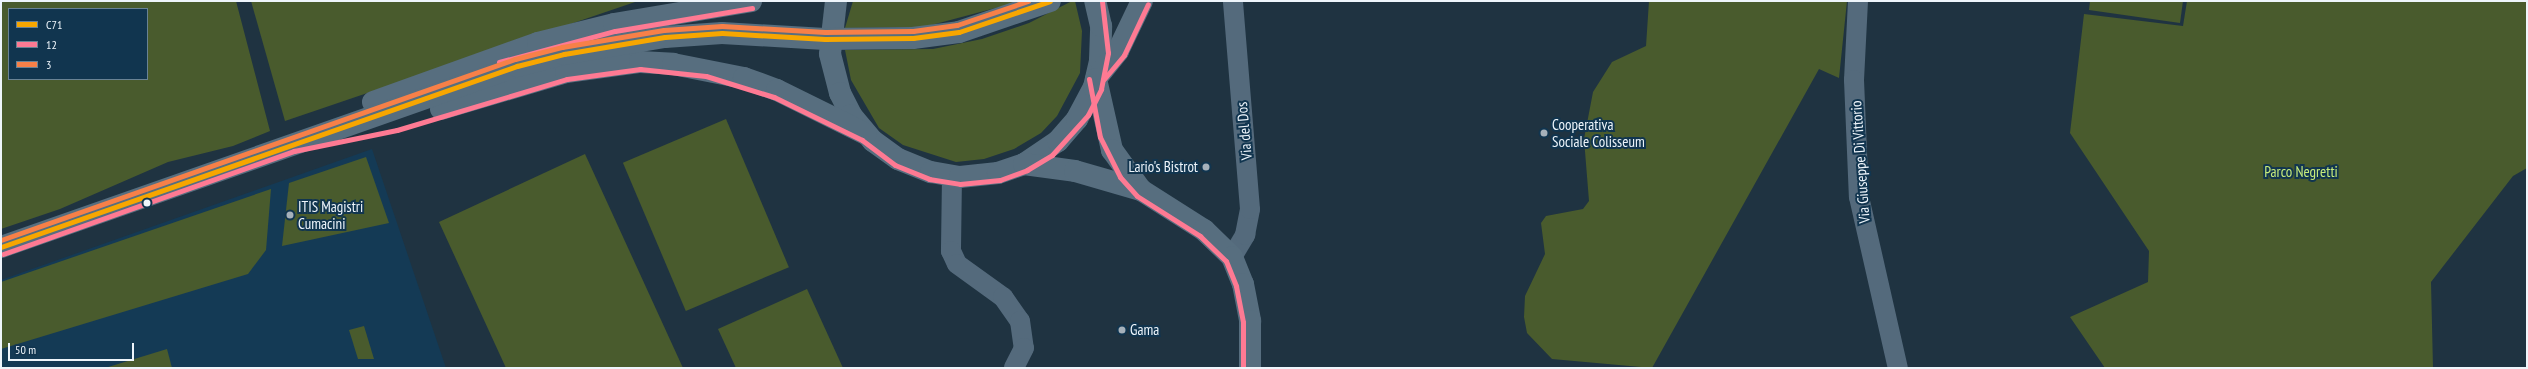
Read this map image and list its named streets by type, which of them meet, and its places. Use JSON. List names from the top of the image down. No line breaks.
{"streets":{"street":["Via del Dos","Via Giuseppe Di Vittorio"]},"parks":["Parco Negretti"],"places":["Cooperativa Sociale Colisseum","Lario's Bistrot","ITIS Magistri Cumacini","Gama"],"lines":["transit line C71","transit line 12","transit line 3"],"legend":["C71","12","3"],"scale_bar":"50 m"}
